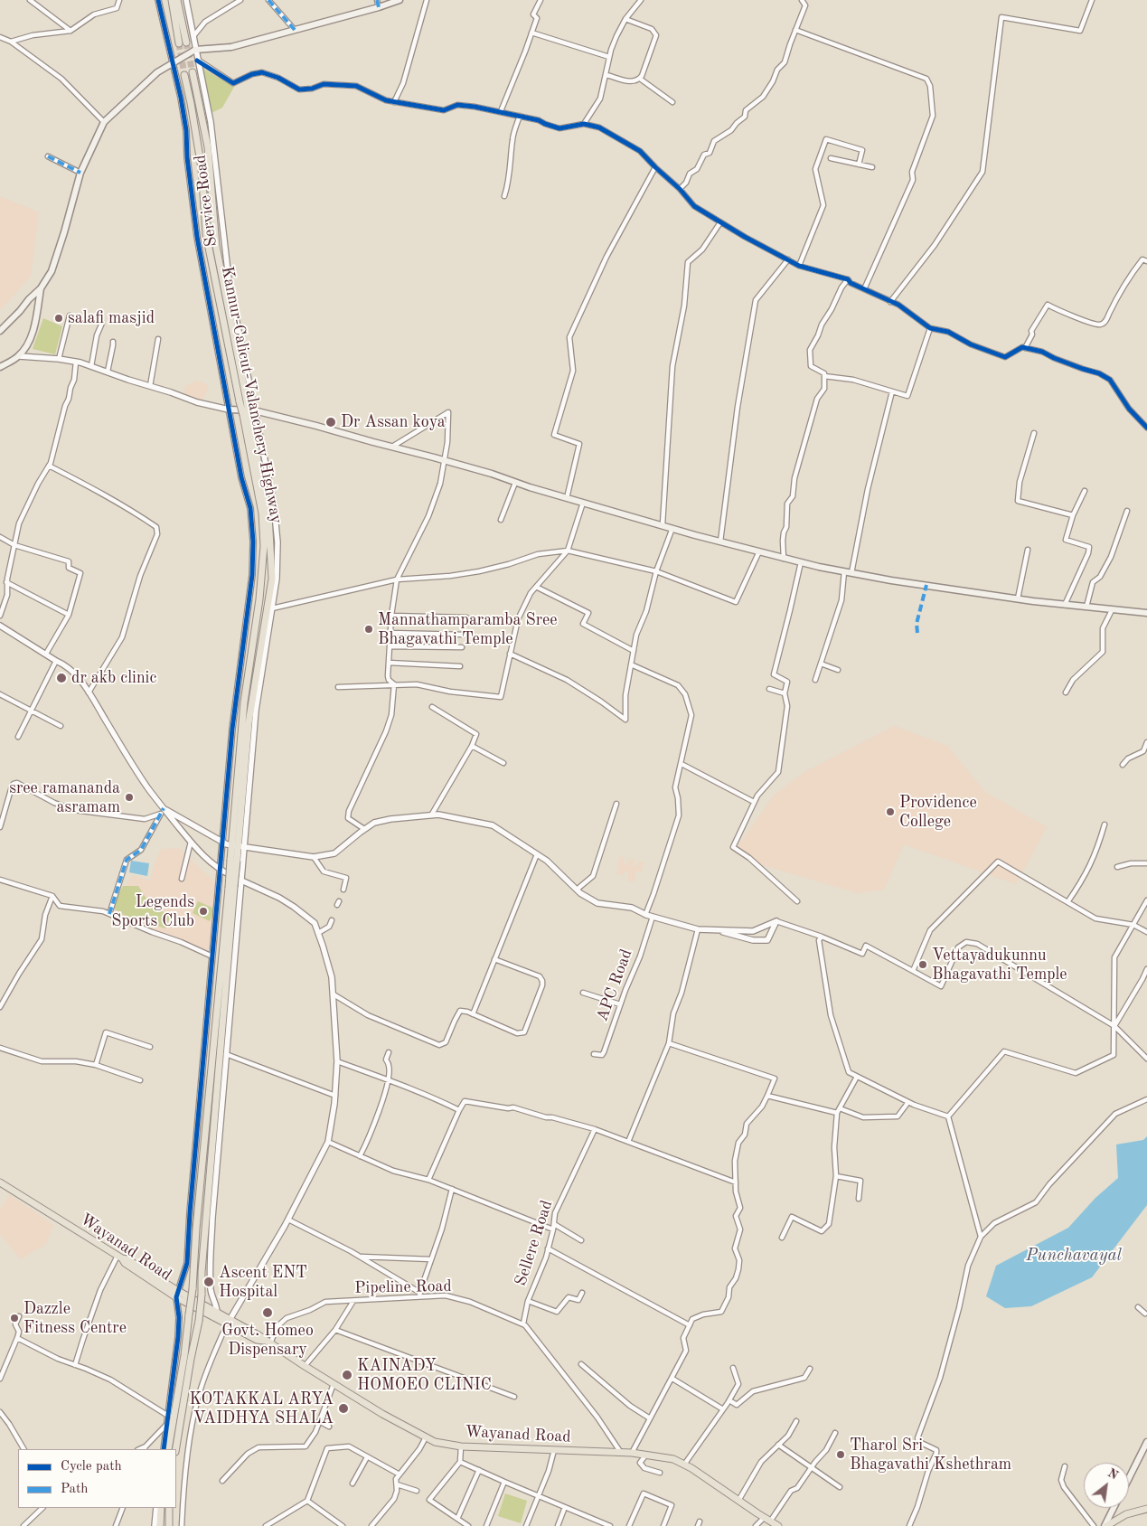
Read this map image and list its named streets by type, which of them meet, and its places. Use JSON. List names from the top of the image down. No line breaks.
{"streets":{"main road":["Kannur-Calicut-Valanchery Highway","Wayanad Road"],"street":["Service Road","APC Road","Sellere Road","Pipeline Road"]},"crossings":[["Service Road","Kannur-Calicut-Valanchery Highway"],["Service Road","Wayanad Road"],["Sellere Road","Pipeline Road"],["Wayanad Road","Pipeline Road"]],"water":["Punchavayal"],"places":["salafi masjid","Dr Assan koya","Mannathamparamba Sree Bhagavathi Temple","dr akb clinic","sree ramananda asramam","Providence College","Legends Sports Club","Vettayadukunnu Bhagavathi Temple","Ascent ENT Hospital","Govt. Homeo Dispensary","Dazzle Fitness Centre","KAINADY HOMOEO CLINIC","KOTAKKAL ARYA VAIDHYA SHALA","Tharol Sri Bhagavathi Kshethram"],"legend":["Cycle path","Path"],"north":"top right"}
